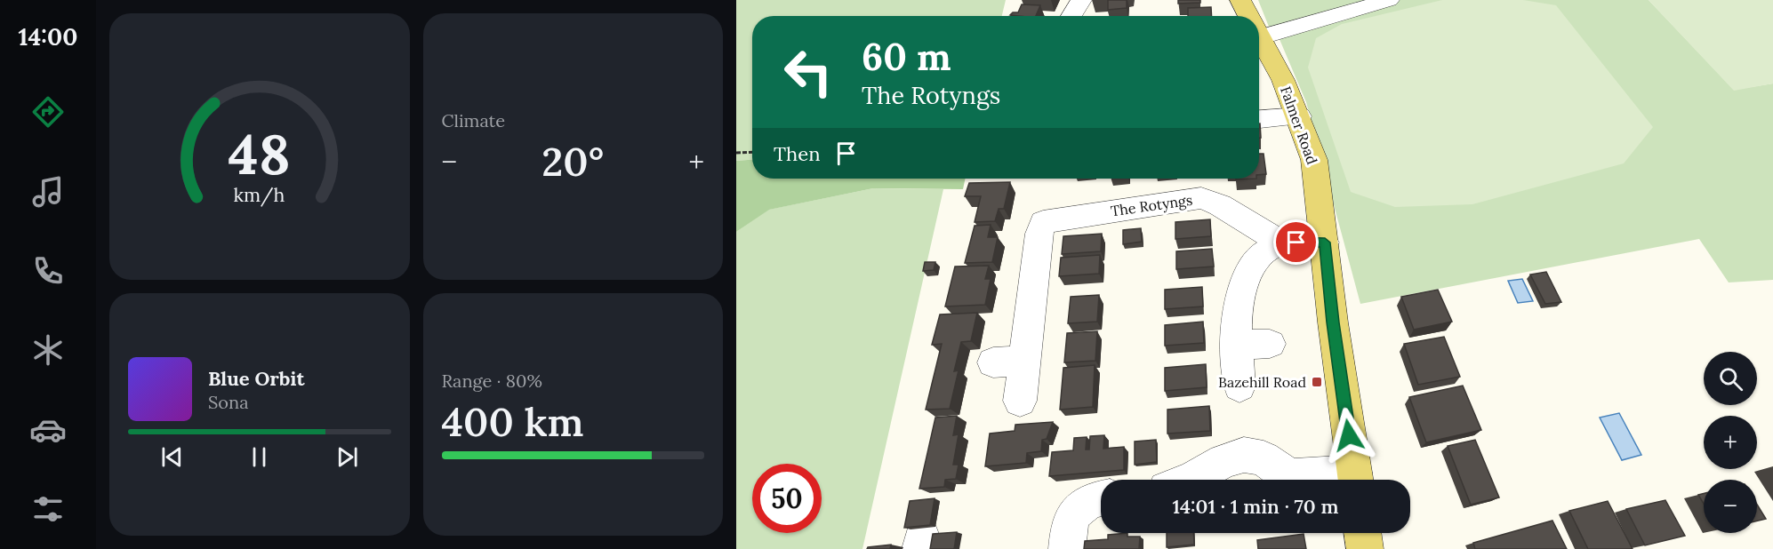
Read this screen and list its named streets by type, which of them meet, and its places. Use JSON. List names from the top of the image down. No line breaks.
{"streets":{"main road":["Falmer Road"],"street":["The Rotyngs"]},"places":{"transit":["Bazehill Road"]},"page":{"tabs":"14:00","tile":["Climate",["Range · 80%","400 km"]],"turn":["60 m","The Rotyngs"],"then":"Then","heat":["−","20°","+"],"map_buttons":["+","−"],"song":["Blue Orbit","Sona"],"limit":"50","trip":"14:01 · 1 min · 70 m","gauge":["48","km/h"]}}
